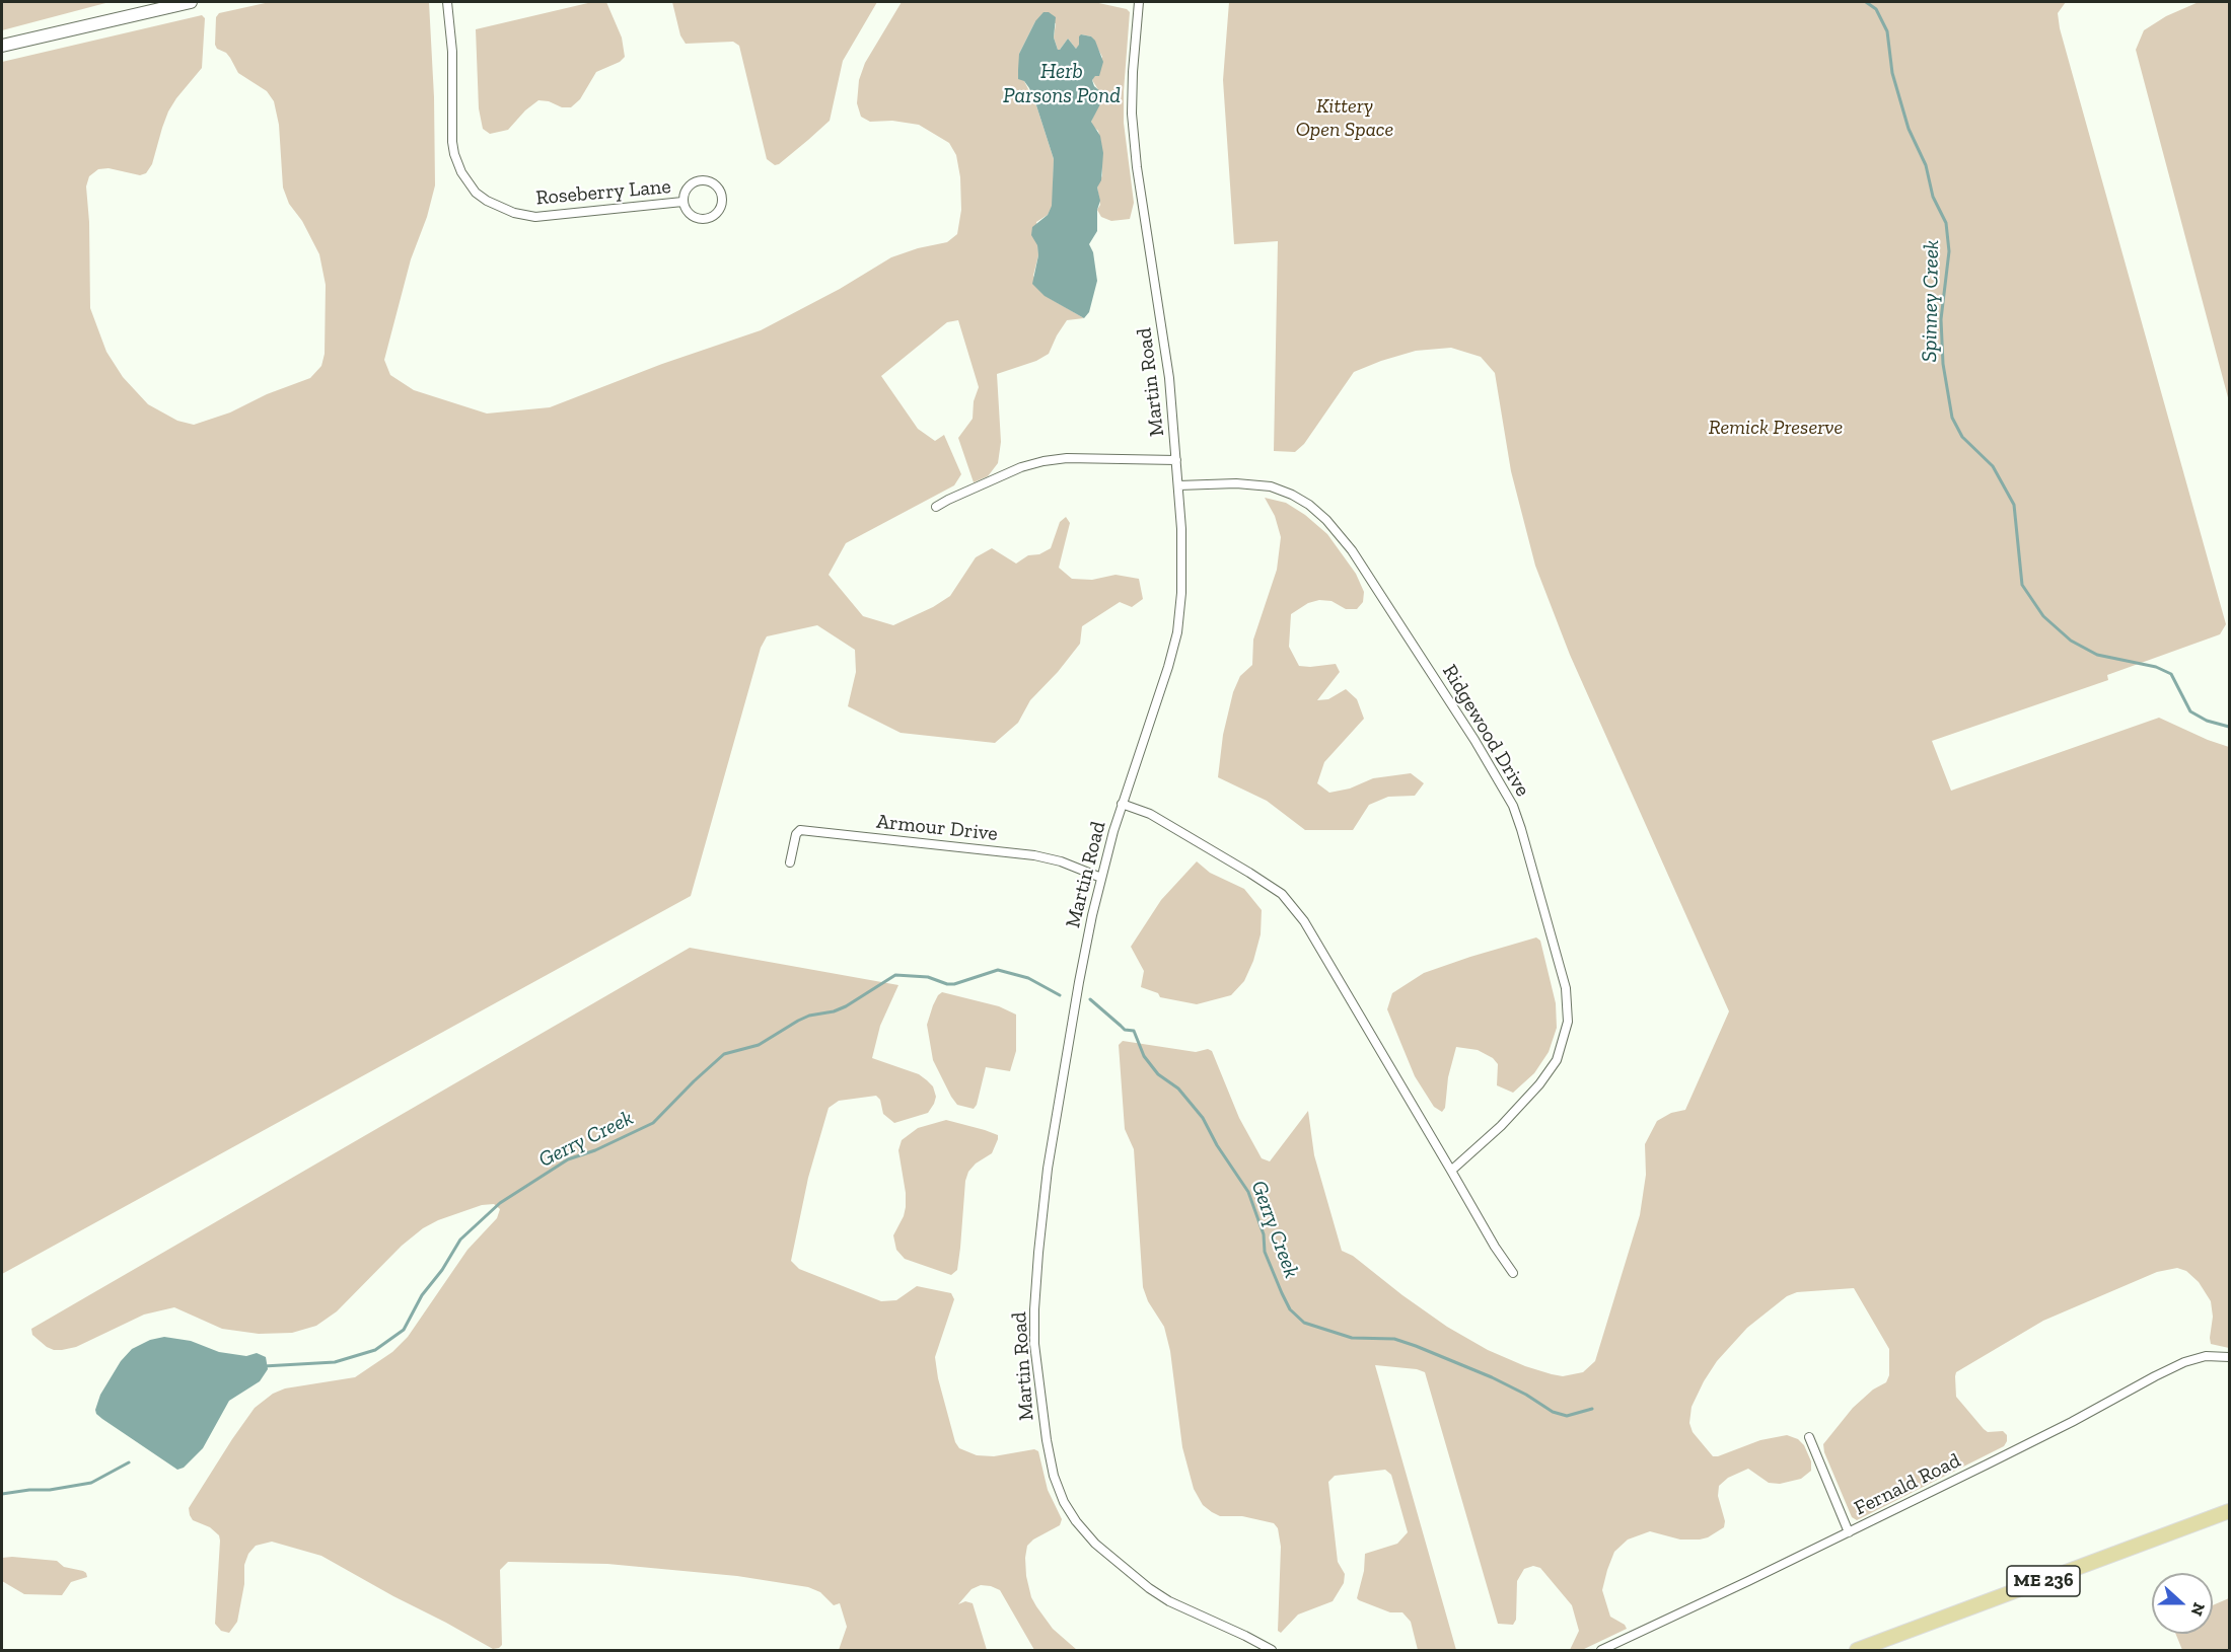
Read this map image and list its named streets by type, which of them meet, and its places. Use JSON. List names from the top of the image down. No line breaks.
{"streets":{"main road":["ME 236"],"street":["Roseberry Lane","Martin Road","Ridgewood Drive","Armour Drive","Fernald Road"]},"crossings":[["Martin Road","Ridgewood Drive"],["Martin Road","Armour Drive"]],"water":["Herb Parsons Pond","Spinney Creek","Gerry Creek"],"parks":["Kittery Open Space","Remick Preserve"],"north":"right"}
